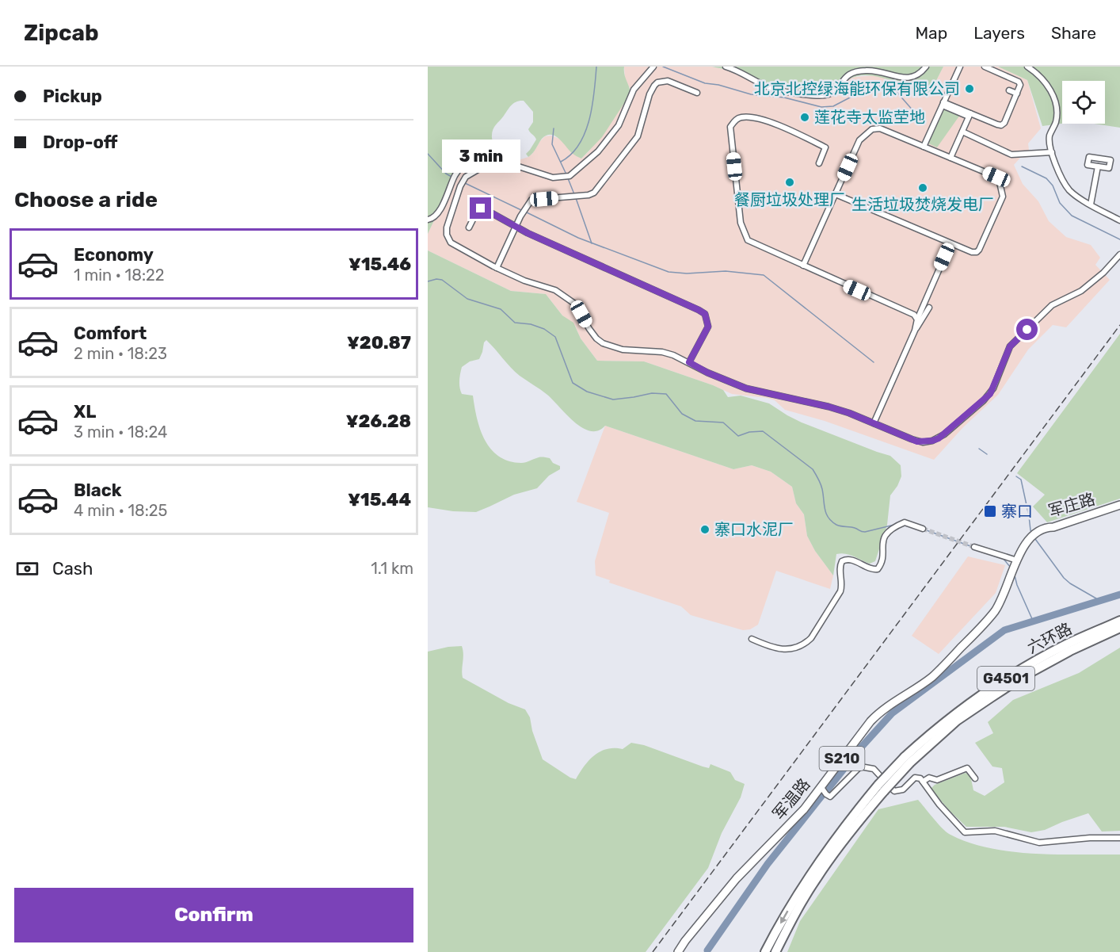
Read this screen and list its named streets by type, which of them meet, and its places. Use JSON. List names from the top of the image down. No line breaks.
{"streets":{"highway":["六环路","G4501"],"main road":["军庄路","S210","军温路"]},"crossings":[["军庄路","军温路"],["六环路","G4501"]],"places":{"other":["北京北控绿海能环保有限公司","莲花寺太监茔地","餐厨垃圾处理厂","生活垃圾焚烧发电厂","寨口水泥厂"],"transit":["寨口"]},"page":{"header":"Zipcab","nav":["Map","Layers","Share"],"banner":["Pickup","Drop-off"],"bubble":"3 min","heading":"Choose a ride","list":[{"name":"Economy","note":"1 min · 18:22","value":"¥15.46"},{"name":"Comfort","note":"2 min · 18:23","value":"¥20.87"},{"name":"XL","note":"3 min · 18:24","value":"¥26.28"},{"name":"Black","note":"4 min · 18:25","value":"¥15.44"}],"pay":["Cash","1.1 km"],"buttons":"Confirm"}}
